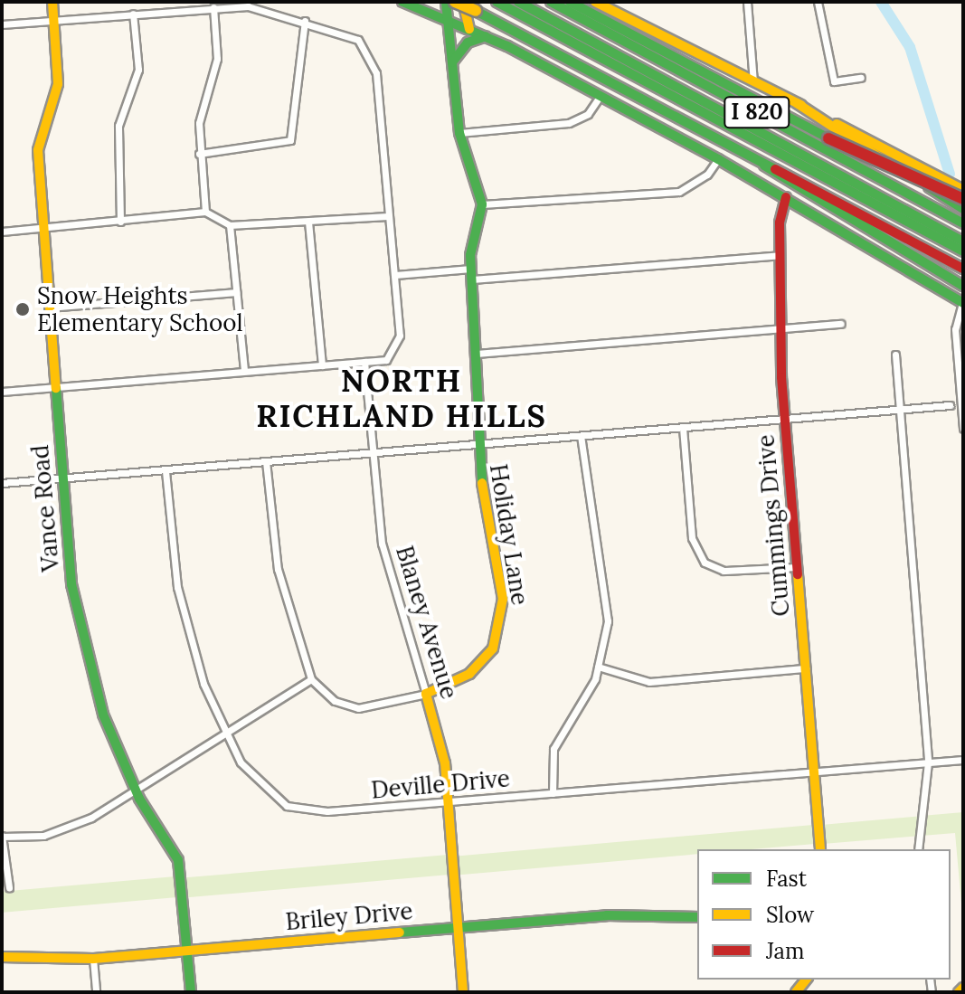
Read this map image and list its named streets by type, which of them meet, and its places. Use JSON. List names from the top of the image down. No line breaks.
{"streets":{"main road":["I 820","Vance Road","Cummings Drive","Holiday Lane","Blaney Avenue","Briley Drive"],"street":["Deville Drive"]},"crossings":[["Vance Road","Briley Drive"],["Cummings Drive","Deville Drive"],["Holiday Lane","Blaney Avenue"],["Blaney Avenue","Deville Drive"],["Blaney Avenue","Briley Drive"]],"districts":["NORTH RICHLAND HILLS"],"places":["Snow Heights Elementary School"],"legend":["Fast","Slow","Jam"]}
